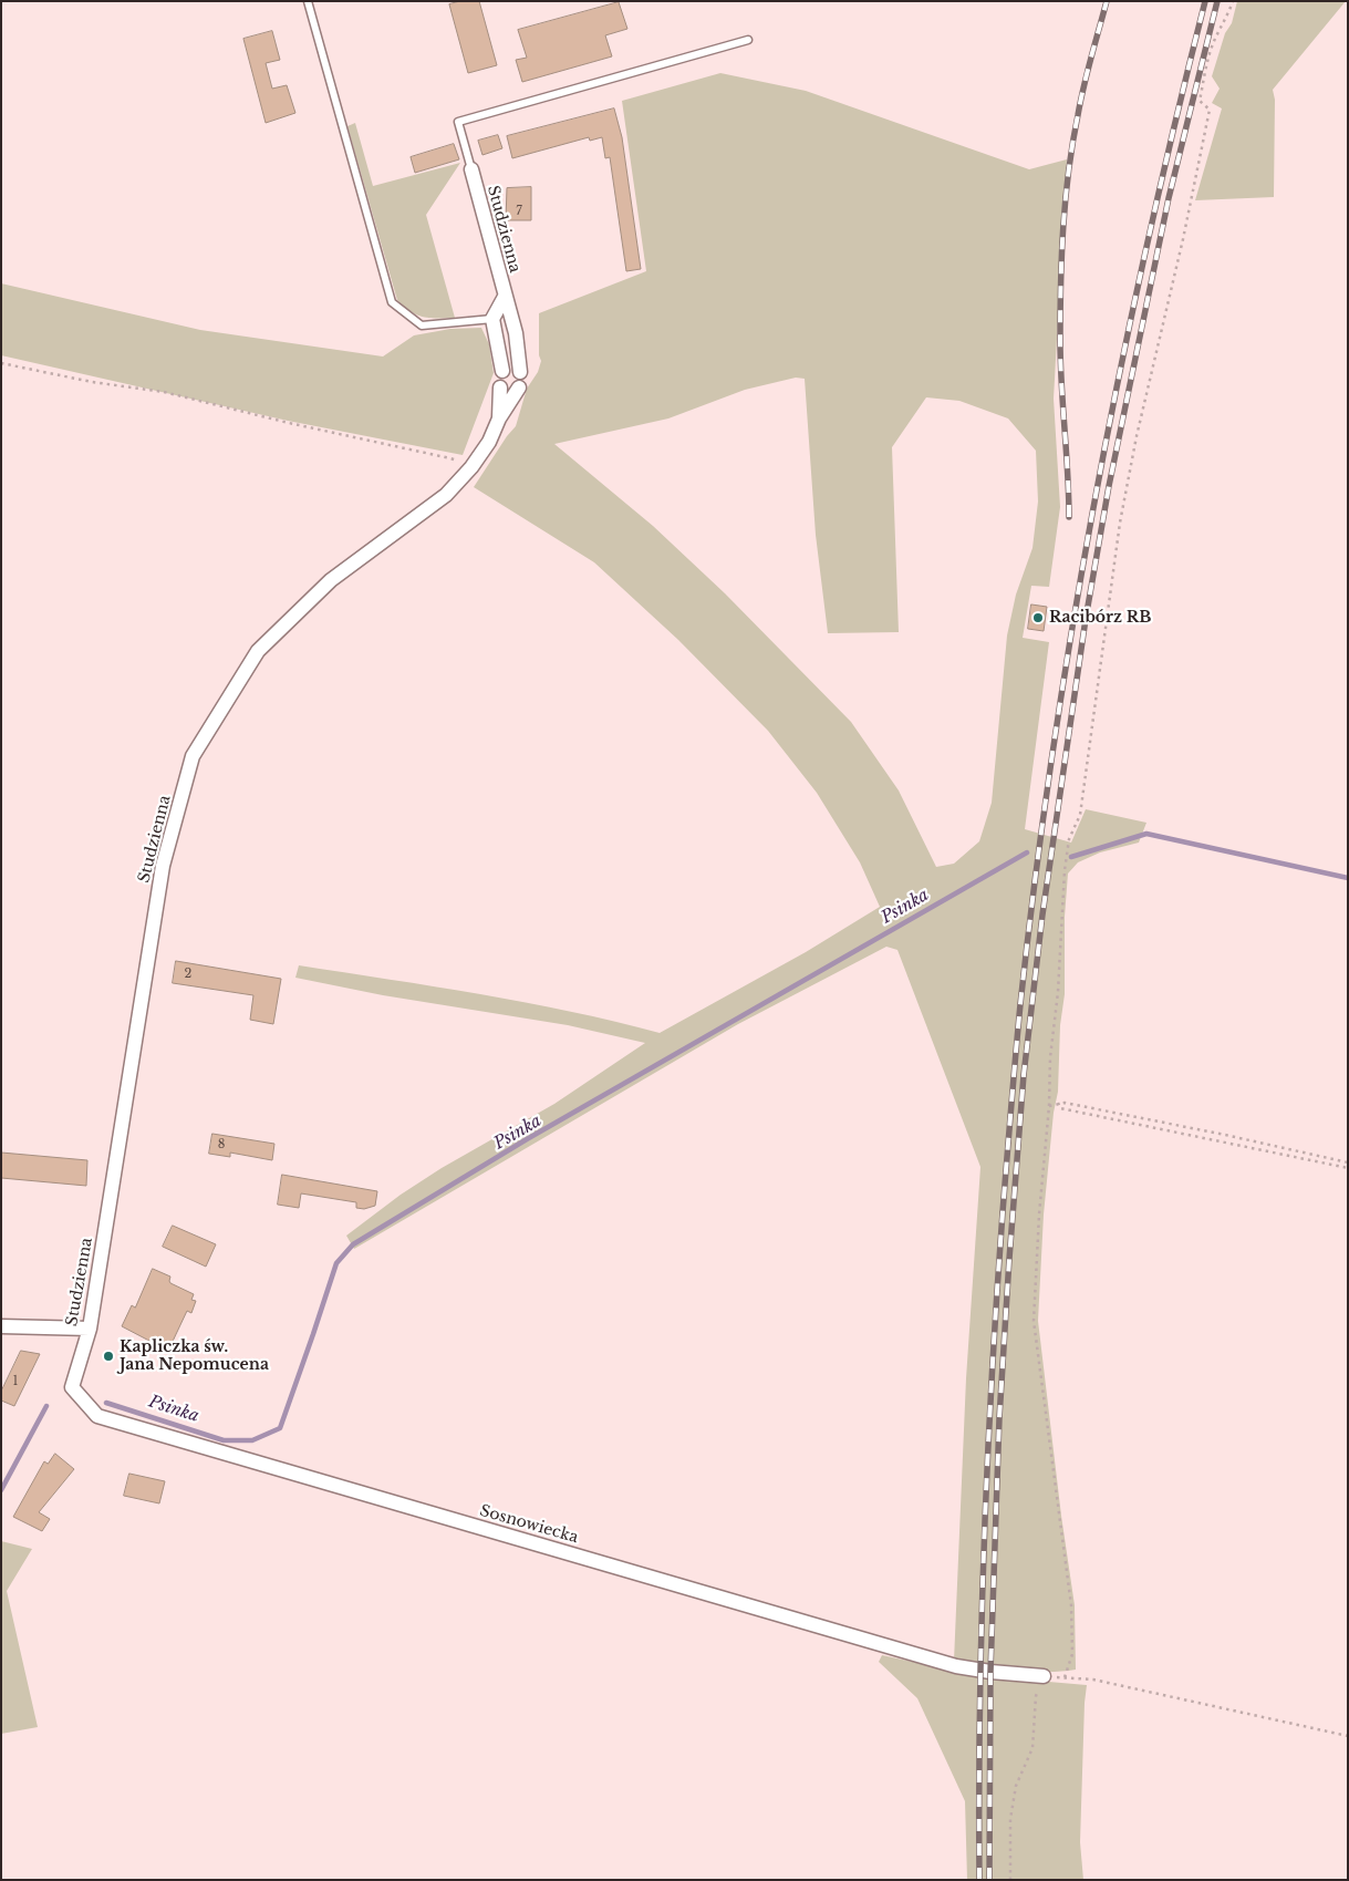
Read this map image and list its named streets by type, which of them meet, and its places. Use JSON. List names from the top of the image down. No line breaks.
{"streets":{"street":["Studzienna","Sosnowiecka"]},"crossings":[["Studzienna","Sosnowiecka"]],"water":["Psinka"],"places":["Racibórz RB","Kapliczka św. Jana Nepomucena"],"house_numbers":["7","2","8","1"]}
